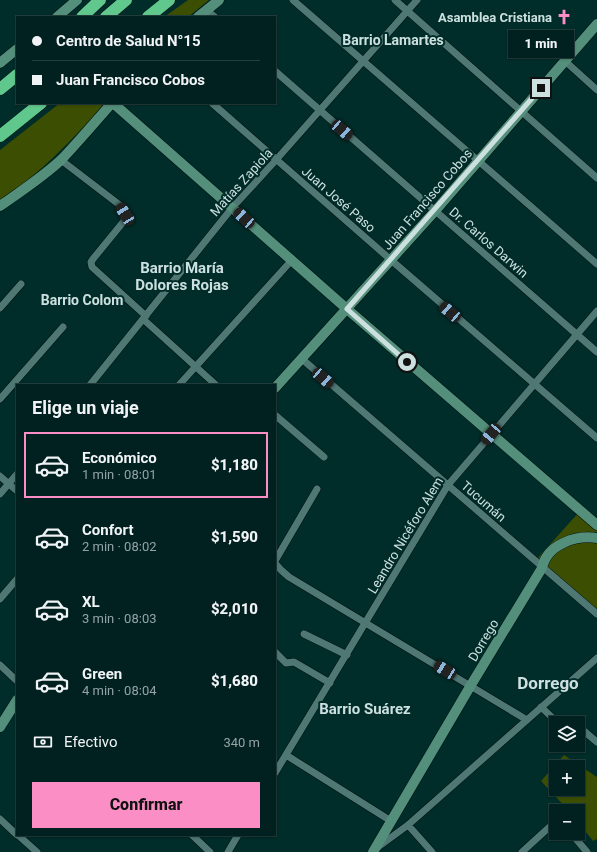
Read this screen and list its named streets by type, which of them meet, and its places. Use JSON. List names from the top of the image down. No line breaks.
{"streets":{"street":["Matías Zapiola","Juan José Paso","Juan Francisco Cobos","Dr. Carlos Darwin","Tucumán","Leandro Nicéforo Alem","Dorrego"]},"crossings":[["Matías Zapiola","Juan José Paso"],["Matías Zapiola","Dr. Carlos Darwin"],["Juan José Paso","Juan Francisco Cobos"],["Juan José Paso","Leandro Nicéforo Alem"],["Juan Francisco Cobos","Dr. Carlos Darwin"],["Juan Francisco Cobos","Tucumán"],["Dr. Carlos Darwin","Leandro Nicéforo Alem"],["Tucumán","Leandro Nicéforo Alem"],["Tucumán","Dorrego"]],"districts":["Barrio Lamartes","Barrio María Dolores Rojas","Barrio Colom","Dorrego","Barrio Suárez"],"places":{"church":["Asamblea Cristiana"]},"page":{"banner":["Centro de Salud N°15","Juan Francisco Cobos"],"bubble":"1 min","heading":"Elige un viaje","list":[{"name":"Económico","note":"1 min · 08:01","value":"$1,180"},{"name":"Confort","note":"2 min · 08:02","value":"$1,590"},{"name":"XL","note":"3 min · 08:03","value":"$2,010"},{"name":"Green","note":"4 min · 08:04","value":"$1,680"}],"map_buttons":["+","−"],"pay":["Efectivo","340 m"],"buttons":"Confirmar"}}
